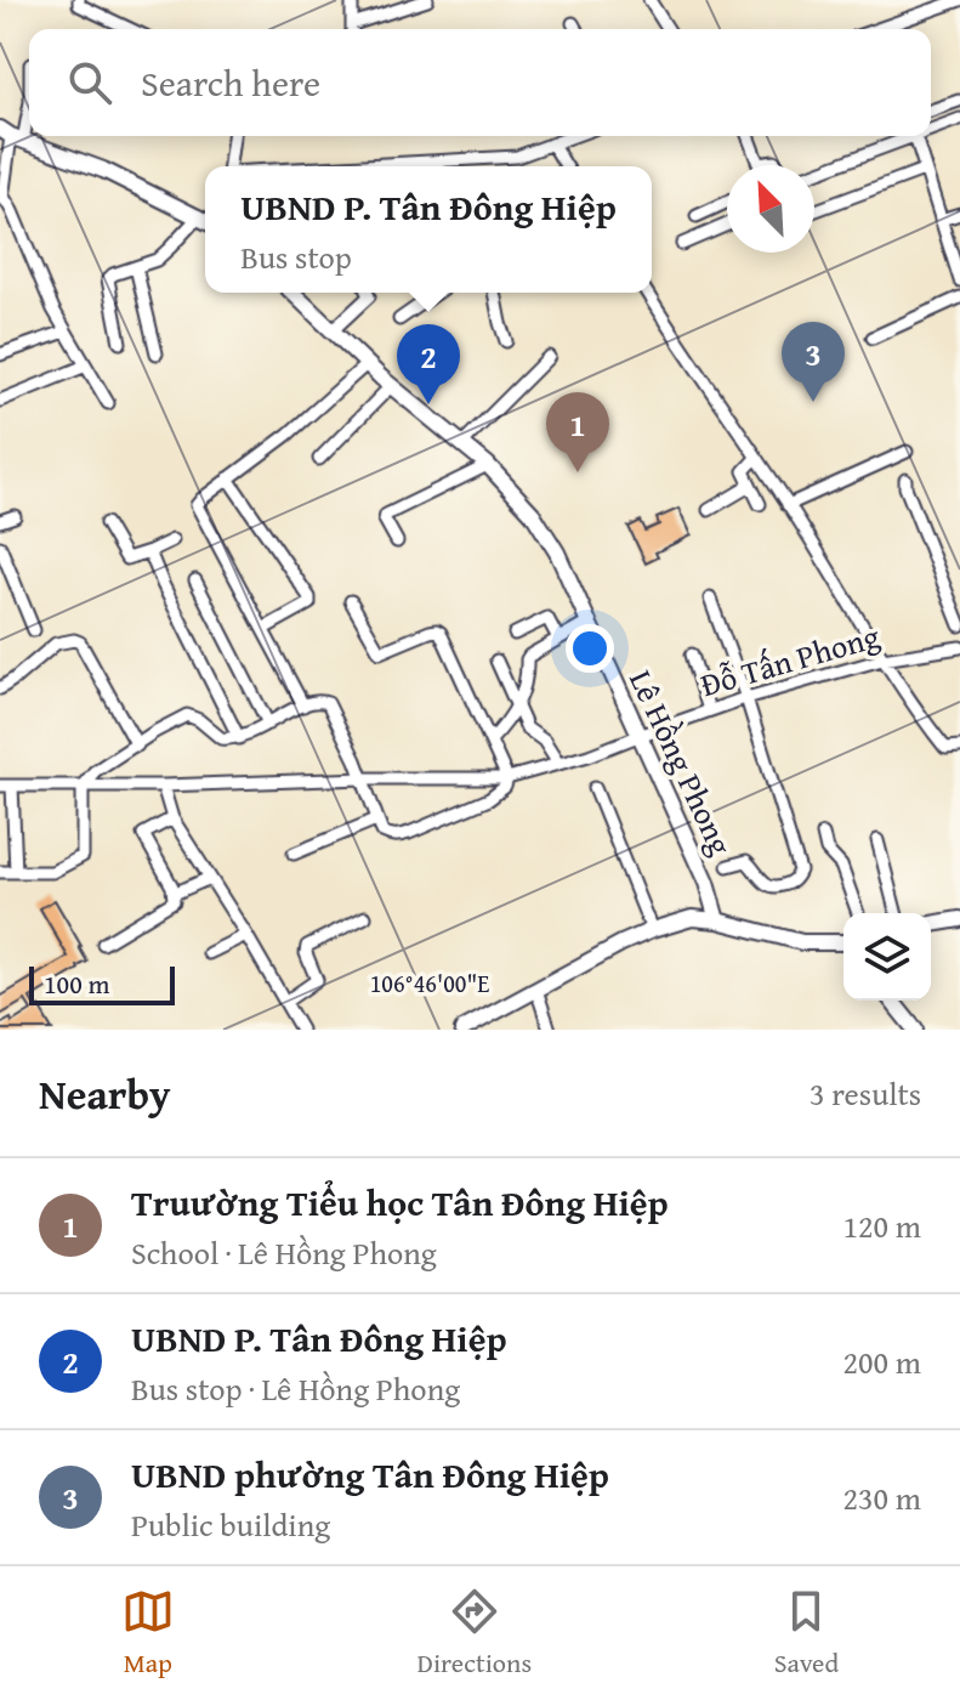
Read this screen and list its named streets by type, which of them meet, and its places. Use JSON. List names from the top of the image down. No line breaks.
{"streets":{"main road":["Lê Hồng Phong"],"street":["Đỗ Tấn Phong"]},"crossings":[["Đỗ Tấn Phong","Lê Hồng Phong"]],"scale_bar":"100 m","north":"top left","page":{"search":"Search here","popup":["UBND P. Tân Đông Hiệp","Bus stop"],"pins":["3","2","1"],"scale":"100 m","heading":["Nearby","3 results"],"list":[{"mark":"1","name":"Truường Tiểu học Tân Đông Hiệp","note":"School · Lê Hồng Phong","value":"120 m"},{"mark":"2","name":"UBND P. Tân Đông Hiệp","note":"Bus stop · Lê Hồng Phong","value":"200 m"},{"mark":"3","name":"UBND phường Tân Đông Hiệp","note":"Public building","value":"230 m"}],"nav":["Map","Directions","Saved"]},"coordinates":["106°46'00\"E"]}
